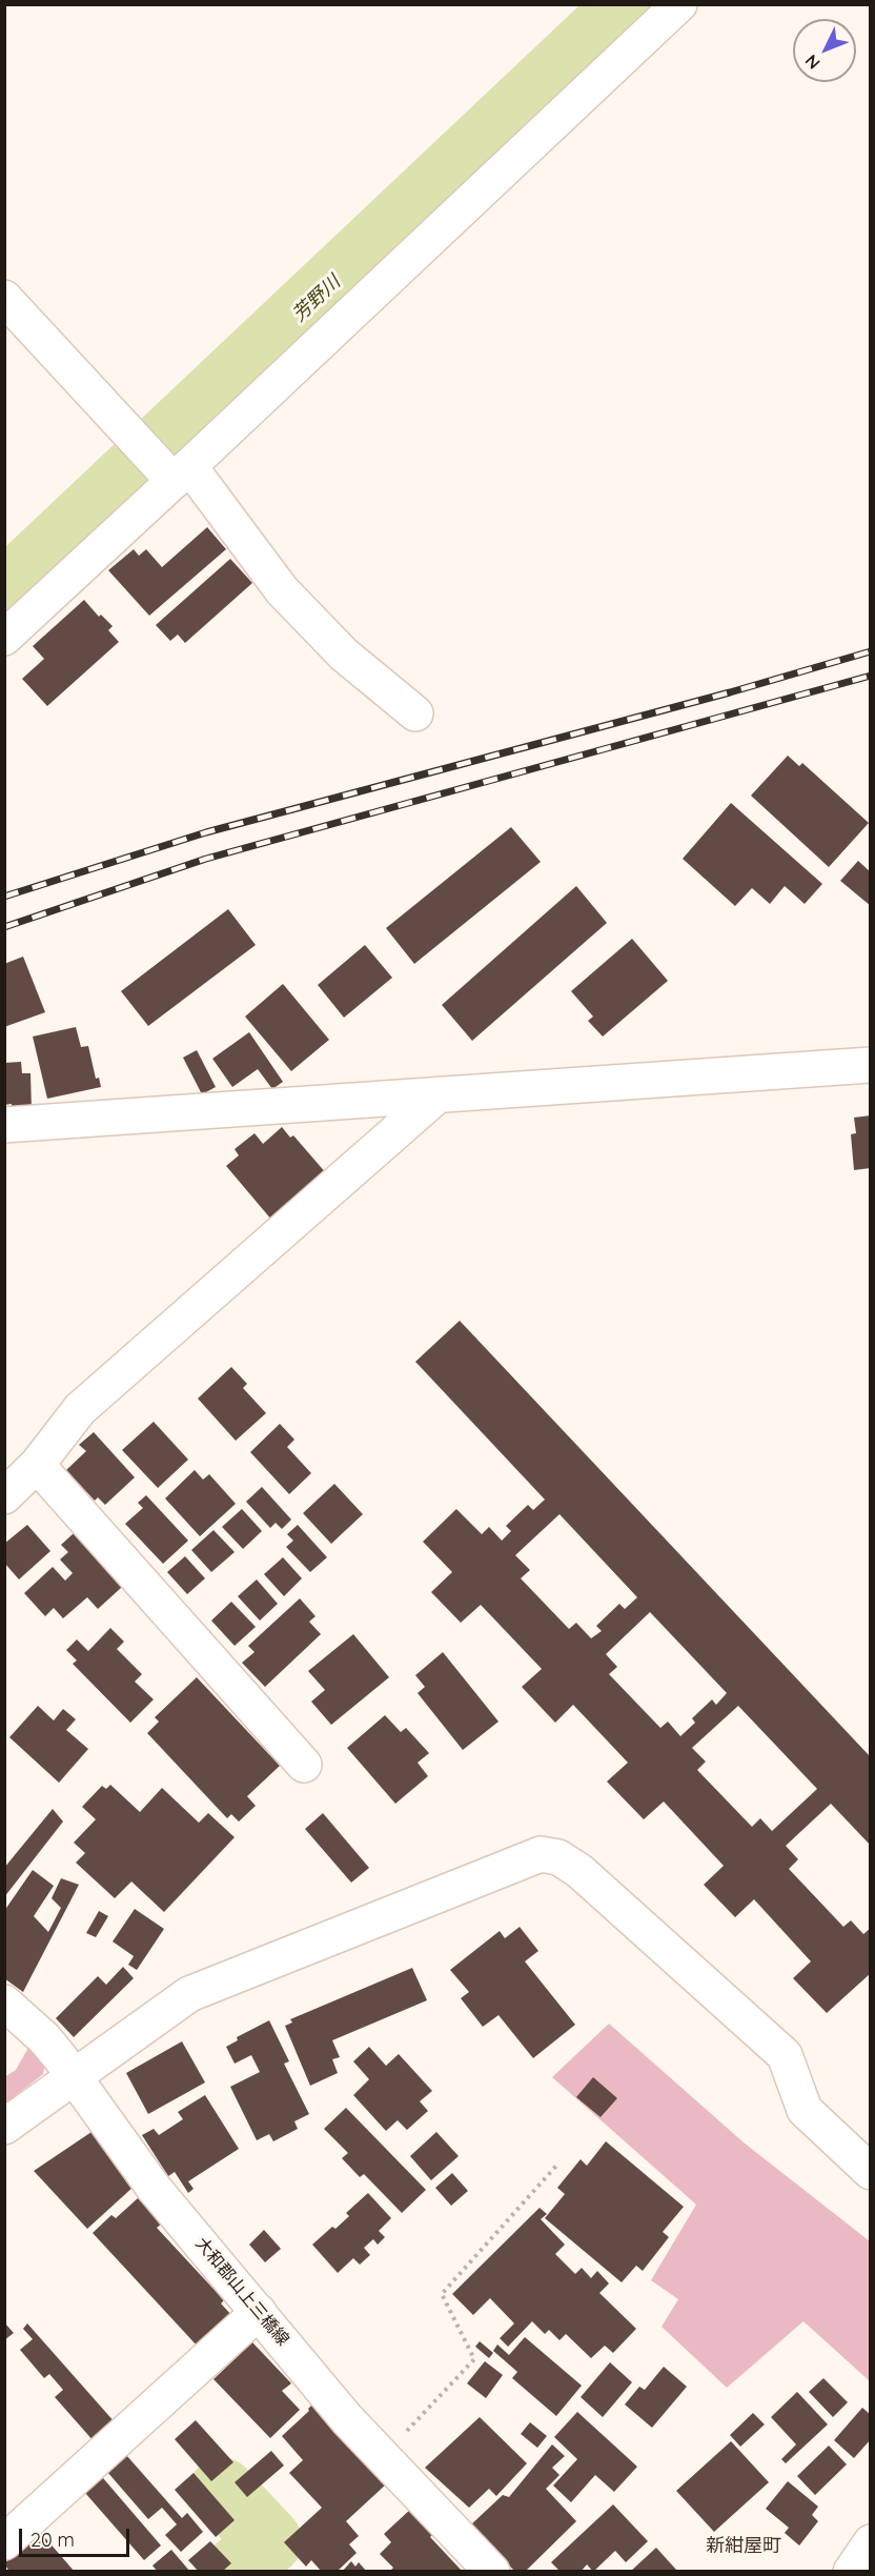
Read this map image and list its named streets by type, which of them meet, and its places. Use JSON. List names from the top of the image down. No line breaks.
{"streets":{"street":["大和郡山上三橋線"]},"districts":["新紺屋町"],"water":["芳野川"],"scale_bar":"20 m","north":"bottom left"}
